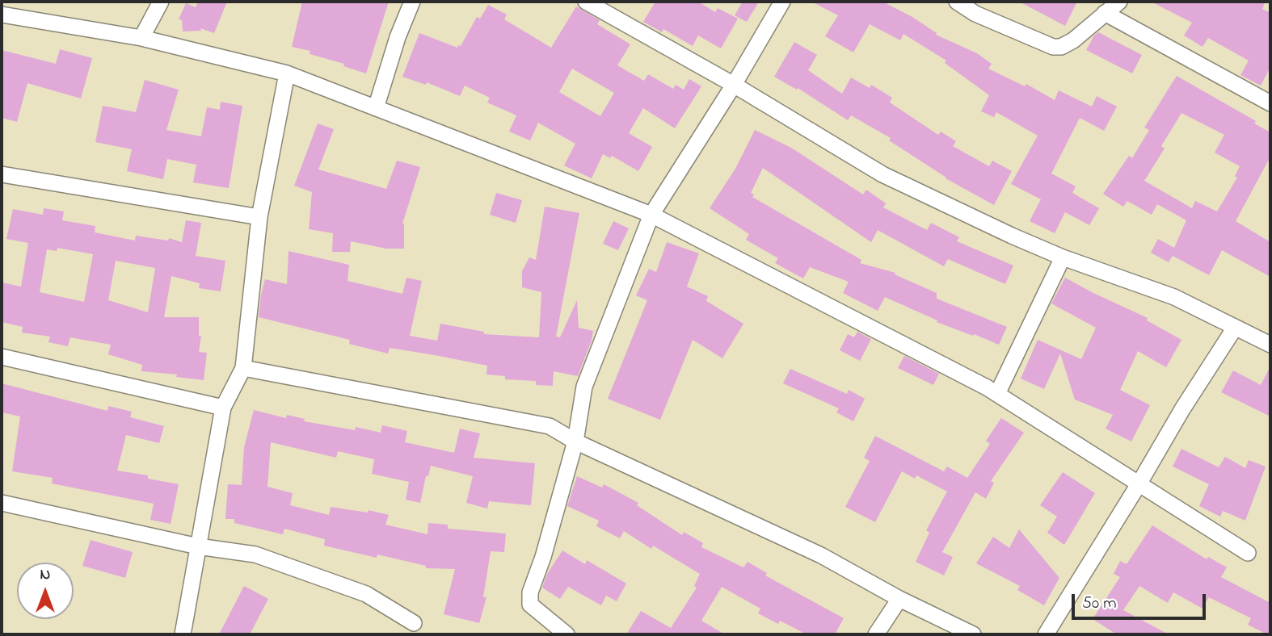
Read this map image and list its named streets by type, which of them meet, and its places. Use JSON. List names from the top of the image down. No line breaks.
{"scale_bar":"50 m","north":"top"}
